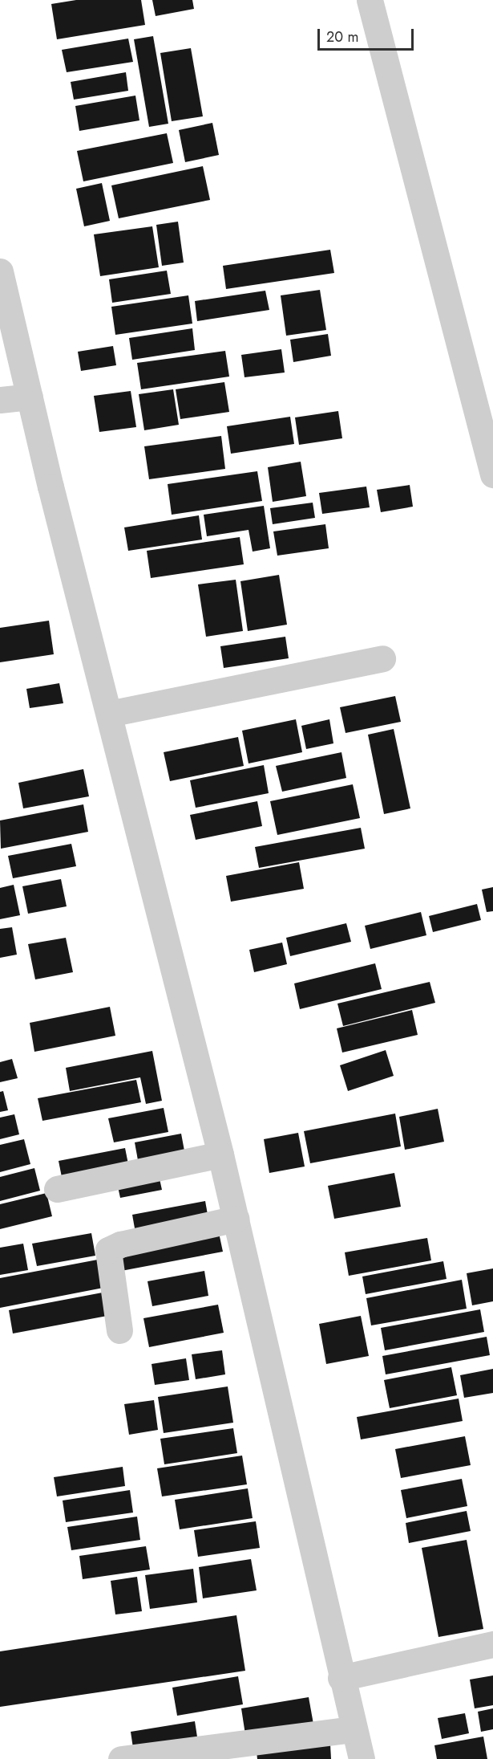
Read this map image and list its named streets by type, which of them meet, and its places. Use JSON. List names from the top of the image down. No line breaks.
{"scale_bar":"20 m"}
